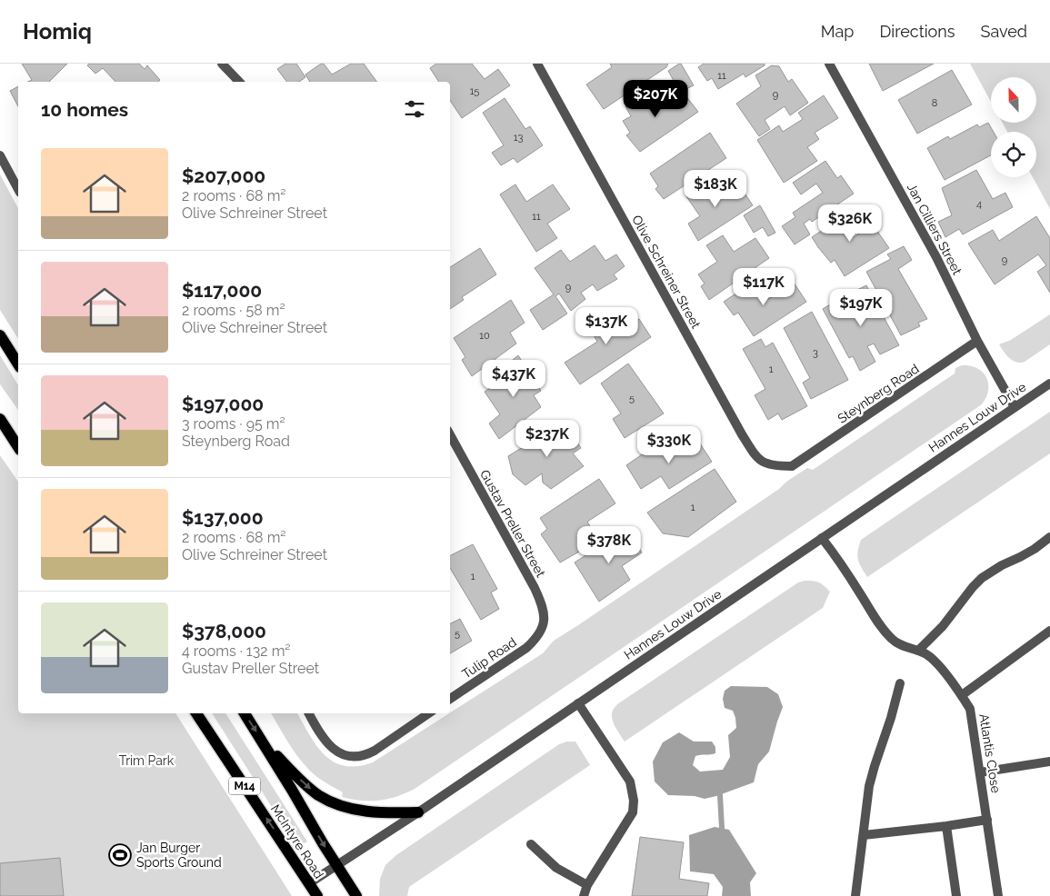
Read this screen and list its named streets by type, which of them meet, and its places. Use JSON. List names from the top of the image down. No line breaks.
{"streets":{"main road":["M14","McIntyre Road"],"street":["Jan Cilliers Street","Olive Schreiner Street","Steynberg Road","Hannes Louw Drive","Gustav Preller Street","Tulip Road","Atlantis Close"]},"crossings":[["Jan Cilliers Street","Steynberg Road"],["Jan Cilliers Street","Hannes Louw Drive"],["Olive Schreiner Street","Steynberg Road"],["Hannes Louw Drive","Atlantis Close"],["Hannes Louw Drive","McIntyre Road"],["Gustav Preller Street","Tulip Road"]],"parks":["Trim Park"],"places":{"sports":["Jan Burger Sports Ground"]},"house_numbers":["11","15","9","8","13","4","11","9","9","10","3","1","5","1","1","5"],"north":"top","page":{"header":"Homiq","nav":["Map","Directions","Saved"],"price":["$207K","$183K","$326K","$117K","$197K","$137K","$437K","$237K","$330K","$378K"],"heading":"10 homes","list":[{"name":"$207,000","note":"2 rooms · 68 m² · Olive Schreiner Street"},{"name":"$117,000","note":"2 rooms · 58 m² · Olive Schreiner Street"},{"name":"$197,000","note":"3 rooms · 95 m² · Steynberg Road"},{"name":"$137,000","note":"2 rooms · 68 m² · Olive Schreiner Street"},{"name":"$378,000","note":"4 rooms · 132 m² · Gustav Preller Street"}]}}
